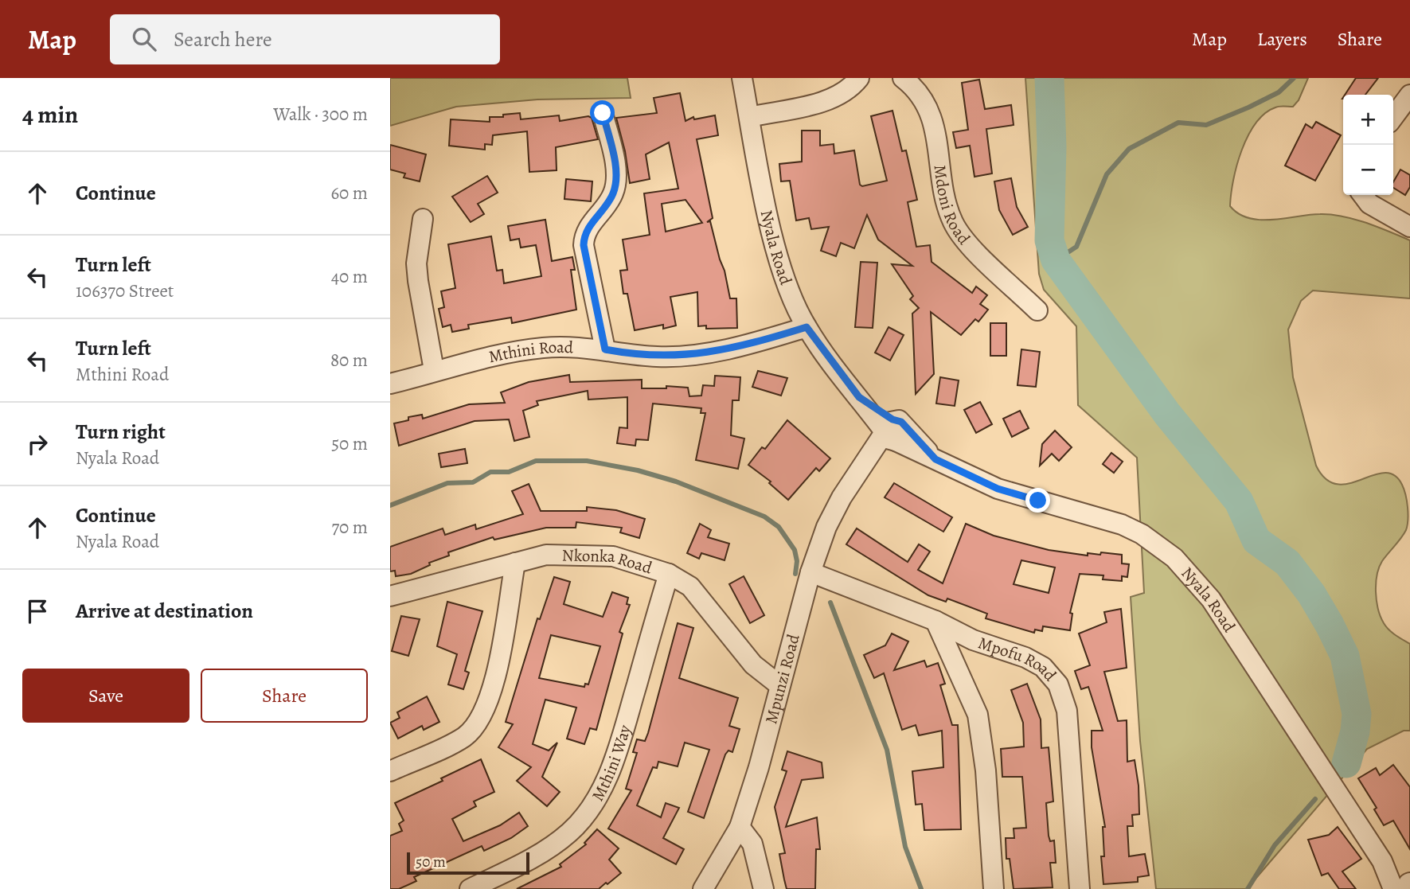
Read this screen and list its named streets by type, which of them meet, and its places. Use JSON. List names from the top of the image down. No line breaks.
{"streets":{"street":["Mdoni Road","Nyala Road","Mthini Road","Nkonka Road","Mpofu Road","Mpunzi Road","Mthini Way"]},"crossings":[["Nyala Road","Mthini Road"],["Nyala Road","Mpunzi Road"],["Nkonka Road","Mpunzi Road"],["Nkonka Road","Mthini Way"],["Mpofu Road","Mpunzi Road"]],"scale_bar":"50 m","page":{"header":"Map","search":"Search here","nav":["Map","Layers","Share"],"heading":["4 min","Walk · 300 m"],"map_buttons":["+","−"],"list":[["Continue","60 m"],["Turn left","106370 Street","40 m"],["Turn left","Mthini Road","80 m"],["Turn right","Nyala Road","50 m"],["Continue","Nyala Road","70 m"],"Arrive at destination"],"buttons":["Save","Share"],"scale":"50 m"}}
